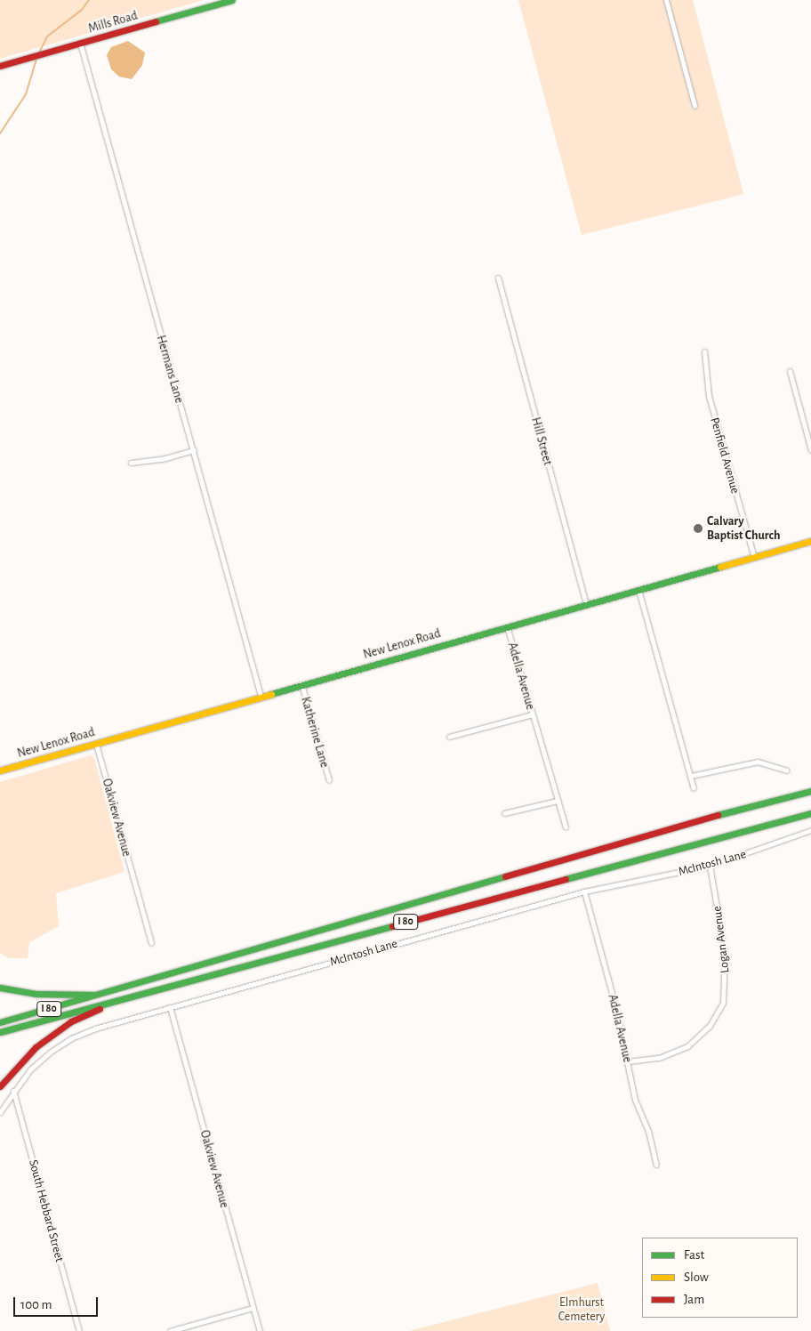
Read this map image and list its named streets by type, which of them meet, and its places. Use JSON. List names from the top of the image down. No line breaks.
{"streets":{"main road":["Mills Road","New Lenox Road","I 80"],"street":["Hermans Lane","Hill Street","Penfield Avenue","Adella Avenue","Katherine Lane","Oakview Avenue","McIntosh Lane","Logan Avenue","South Hebbard Street"]},"crossings":[["Mills Road","Hermans Lane"],["Hermans Lane","New Lenox Road"],["Hill Street","New Lenox Road"],["Penfield Avenue","New Lenox Road"],["New Lenox Road","Adella Avenue"],["New Lenox Road","Katherine Lane"],["New Lenox Road","Oakview Avenue"],["Adella Avenue","McIntosh Lane"],["Adella Avenue","Logan Avenue"],["Oakview Avenue","McIntosh Lane"],["McIntosh Lane","Logan Avenue"],["McIntosh Lane","South Hebbard Street"]],"parks":["Elmhurst Cemetery"],"places":["Calvary Baptist Church"],"legend":["Fast","Slow","Jam"],"scale_bar":"100 m"}
